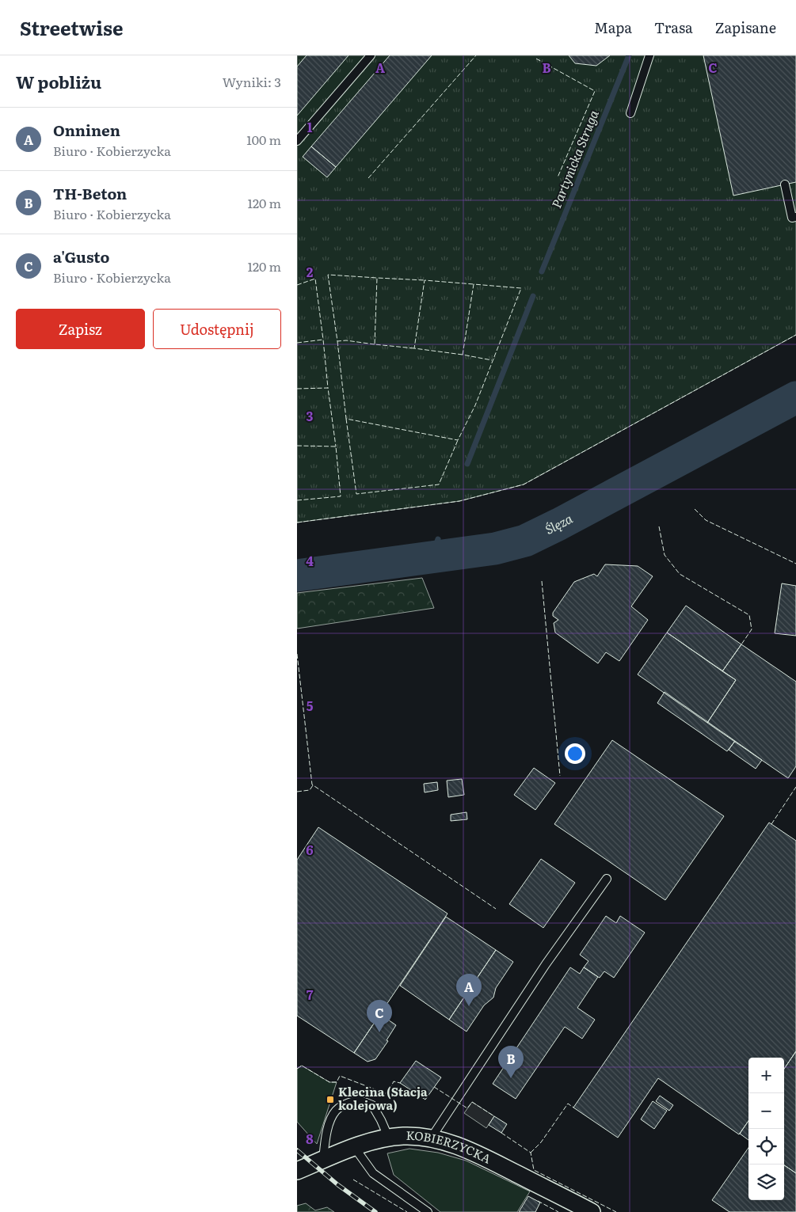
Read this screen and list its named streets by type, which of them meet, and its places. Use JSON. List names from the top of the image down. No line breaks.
{"streets":{"street":["KOBIERZYCKA"]},"water":["Partynicka Struga","Ślęza"],"places":{"transit":["Klecina (Stacja kolejowa)"]},"page":{"header":"Streetwise","nav":["Mapa","Trasa","Zapisane"],"heading":["W pobliżu","Wyniki: 3"],"list":[{"mark":"A","name":"Onninen","note":"Biuro · Kobierzycka","value":"100 m"},{"mark":"B","name":"TH-Beton","note":"Biuro · Kobierzycka","value":"120 m"},{"mark":"C","name":"a'Gusto","note":"Biuro · Kobierzycka","value":"120 m"}],"buttons":["Zapisz","Udostępnij"],"pins":["A","C","B"],"map_buttons":["+","−"]},"grid":{"columns":["A","B","C"],"rows":["1","2","3","4","5","6","7","8"]}}
